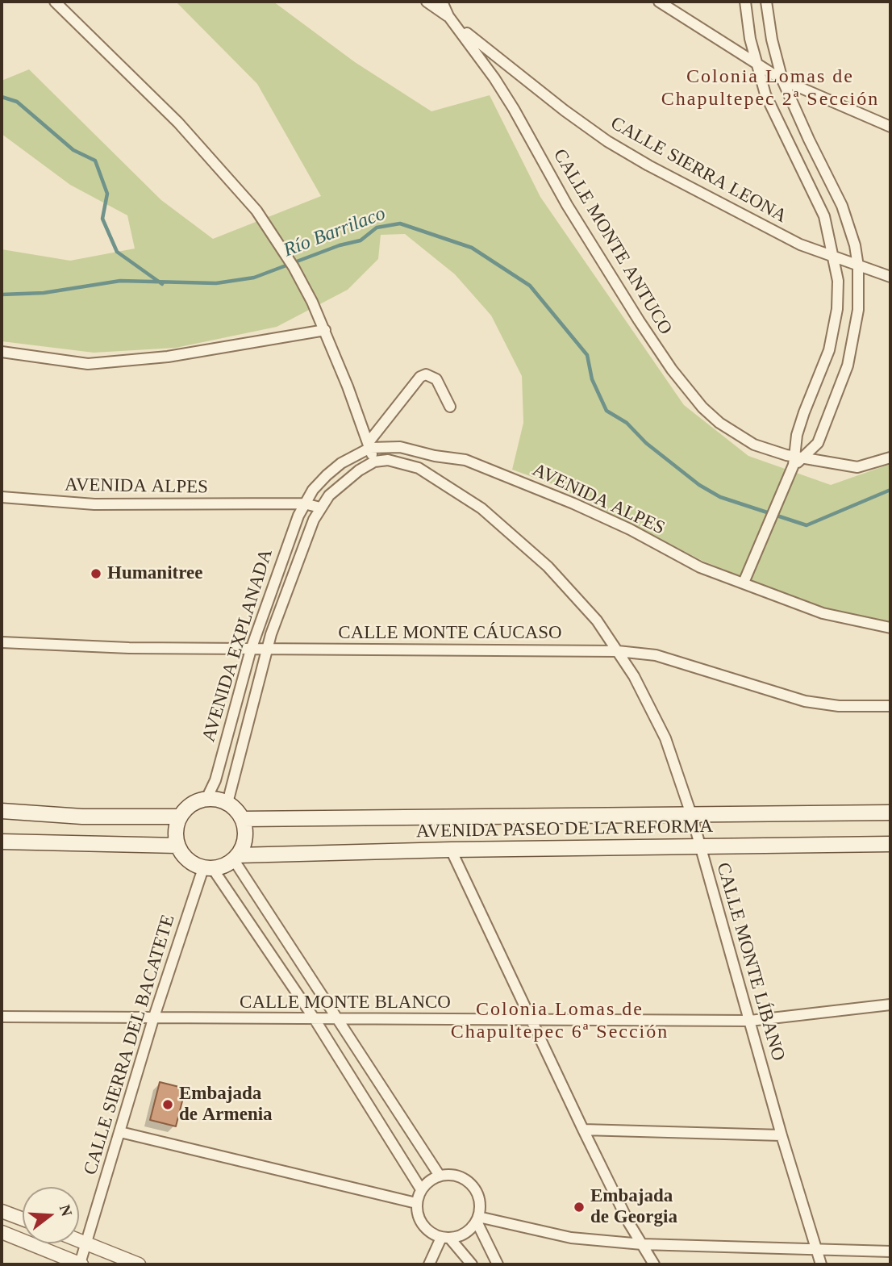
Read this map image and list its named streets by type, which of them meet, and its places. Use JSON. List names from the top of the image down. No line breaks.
{"streets":{"main road":["AVENIDA PASEO DE LA REFORMA"],"street":["CALLE SIERRA LEONA","CALLE MONTE ANTUCO","AVENIDA ALPES","CALLE MONTE CÁUCASO","AVENIDA EXPLANADA","CALLE MONTE LÍBANO","CALLE MONTE BLANCO","CALLE SIERRA DEL BACATETE"]},"crossings":[["CALLE SIERRA LEONA","CALLE MONTE ANTUCO"],["AVENIDA ALPES","AVENIDA EXPLANADA"],["CALLE MONTE CÁUCASO","AVENIDA EXPLANADA"],["CALLE MONTE CÁUCASO","CALLE MONTE LÍBANO"],["AVENIDA EXPLANADA","AVENIDA PASEO DE LA REFORMA"],["AVENIDA EXPLANADA","CALLE MONTE LÍBANO"],["AVENIDA EXPLANADA","CALLE SIERRA DEL BACATETE"],["AVENIDA PASEO DE LA REFORMA","CALLE MONTE LÍBANO"],["AVENIDA PASEO DE LA REFORMA","CALLE SIERRA DEL BACATETE"],["CALLE MONTE LÍBANO","CALLE MONTE BLANCO"],["CALLE MONTE BLANCO","CALLE SIERRA DEL BACATETE"]],"districts":["Colonia Lomas de Chapultepec 2ª Sección","Colonia Lomas de Chapultepec 6ª Sección"],"water":["Río Barrilaco"],"places":["Humanitree","Embajada de Armenia","Embajada de Georgia"],"north":"right"}
